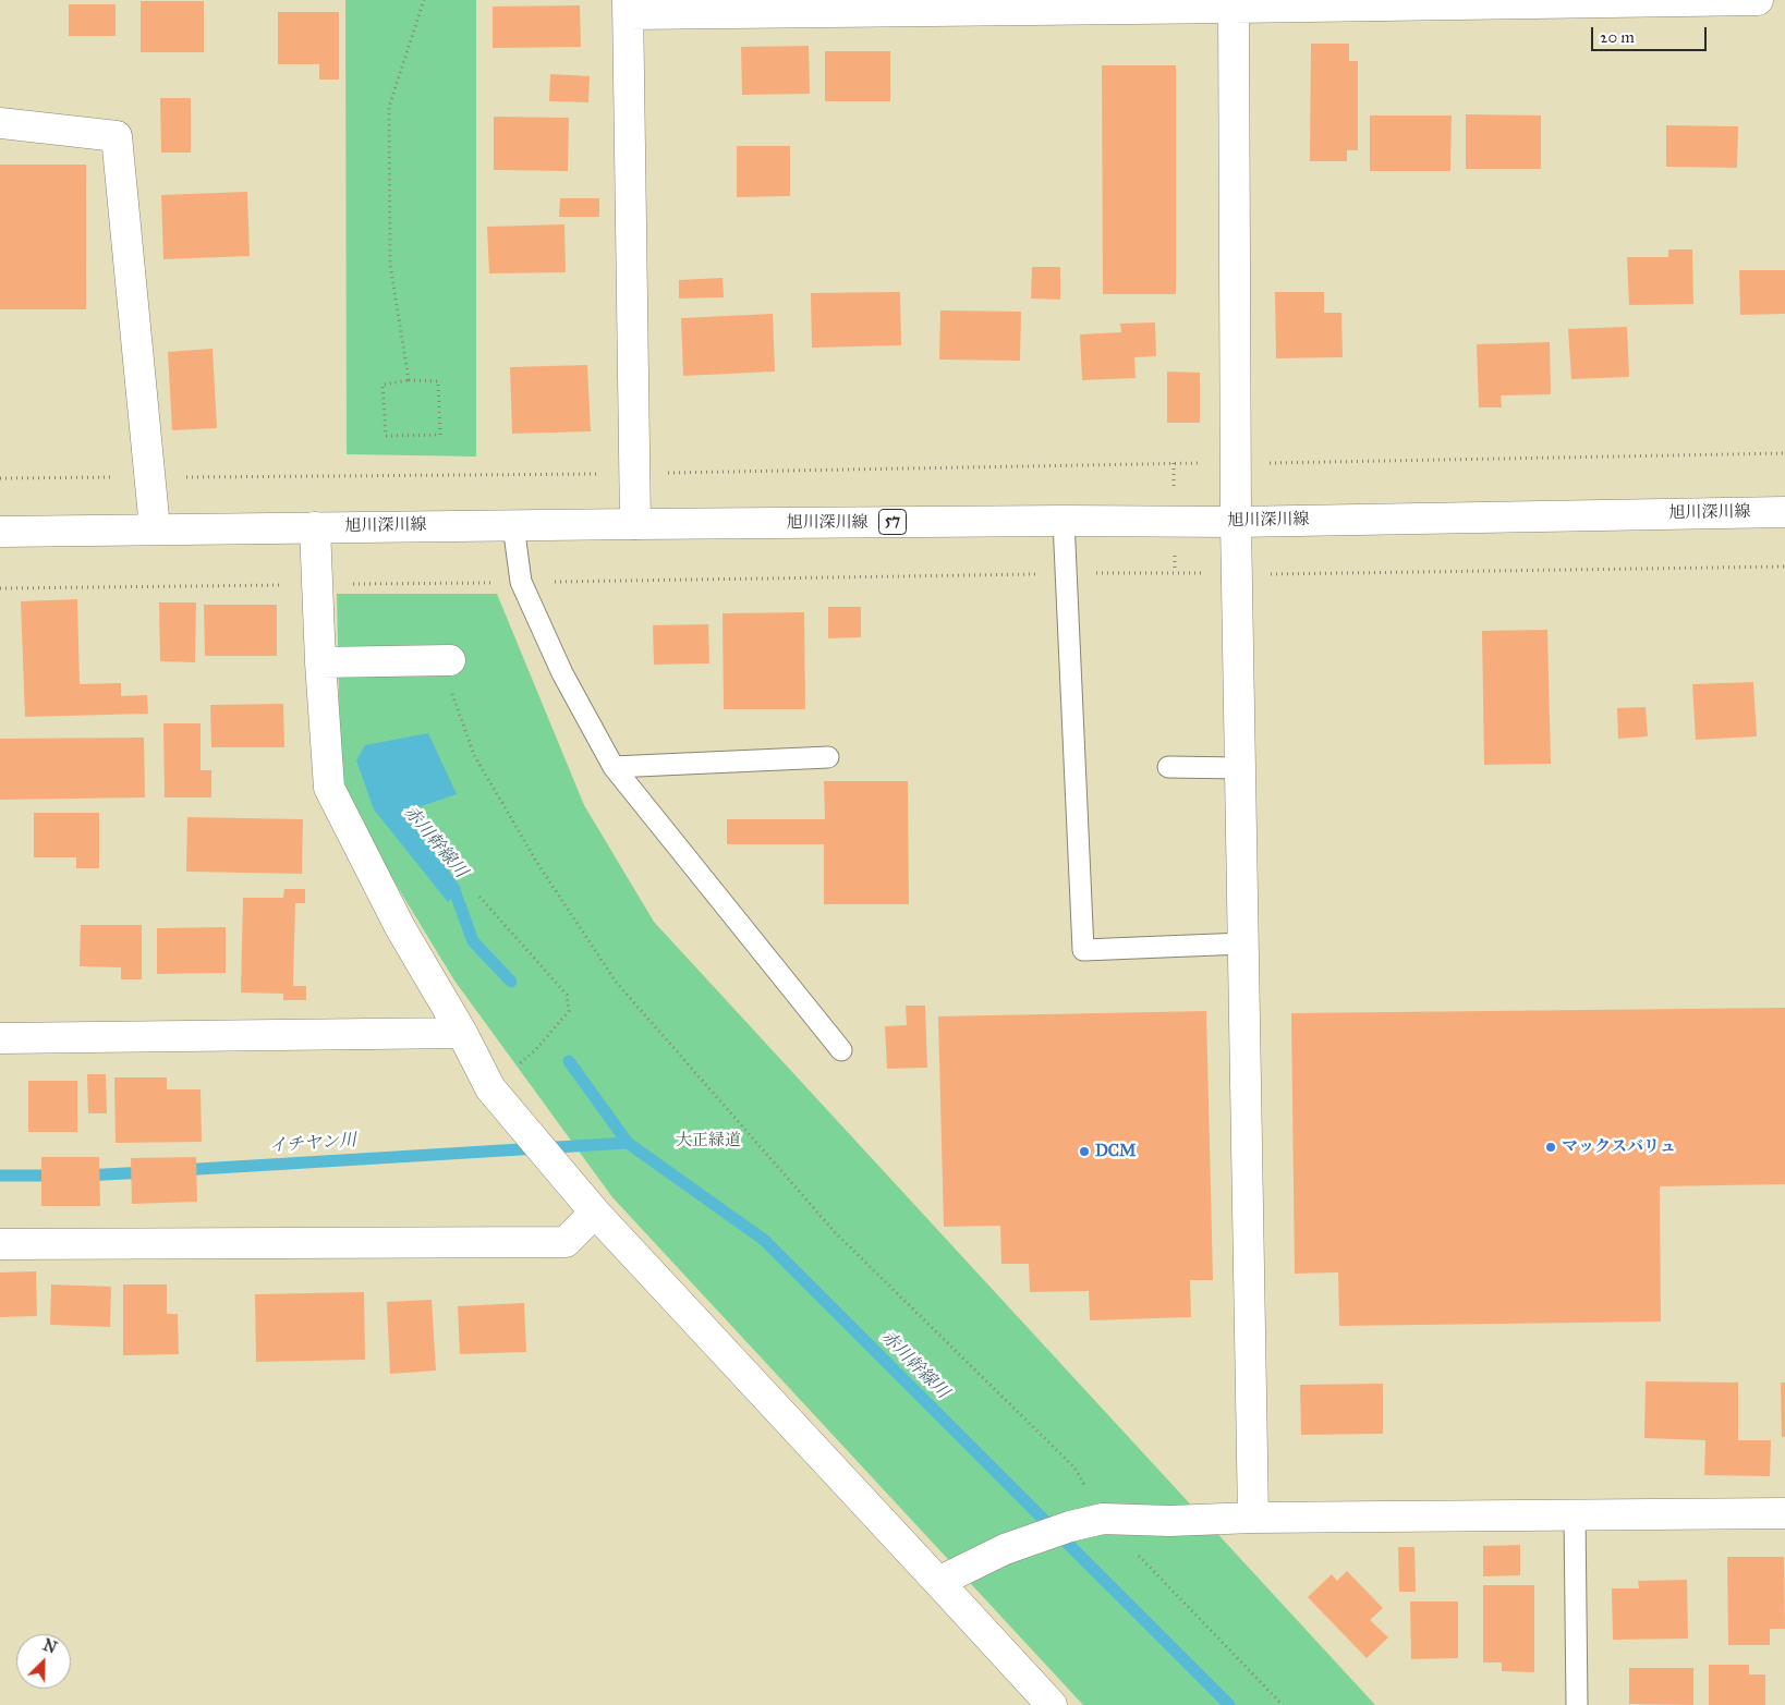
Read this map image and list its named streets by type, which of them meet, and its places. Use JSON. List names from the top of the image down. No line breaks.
{"streets":{"street":["旭川深川線","57"]},"water":["赤川幹線川","イチヤン川"],"parks":["大正緑道"],"places":["マックスバリュ","DCM"],"scale_bar":"20 m","north":"top right"}
